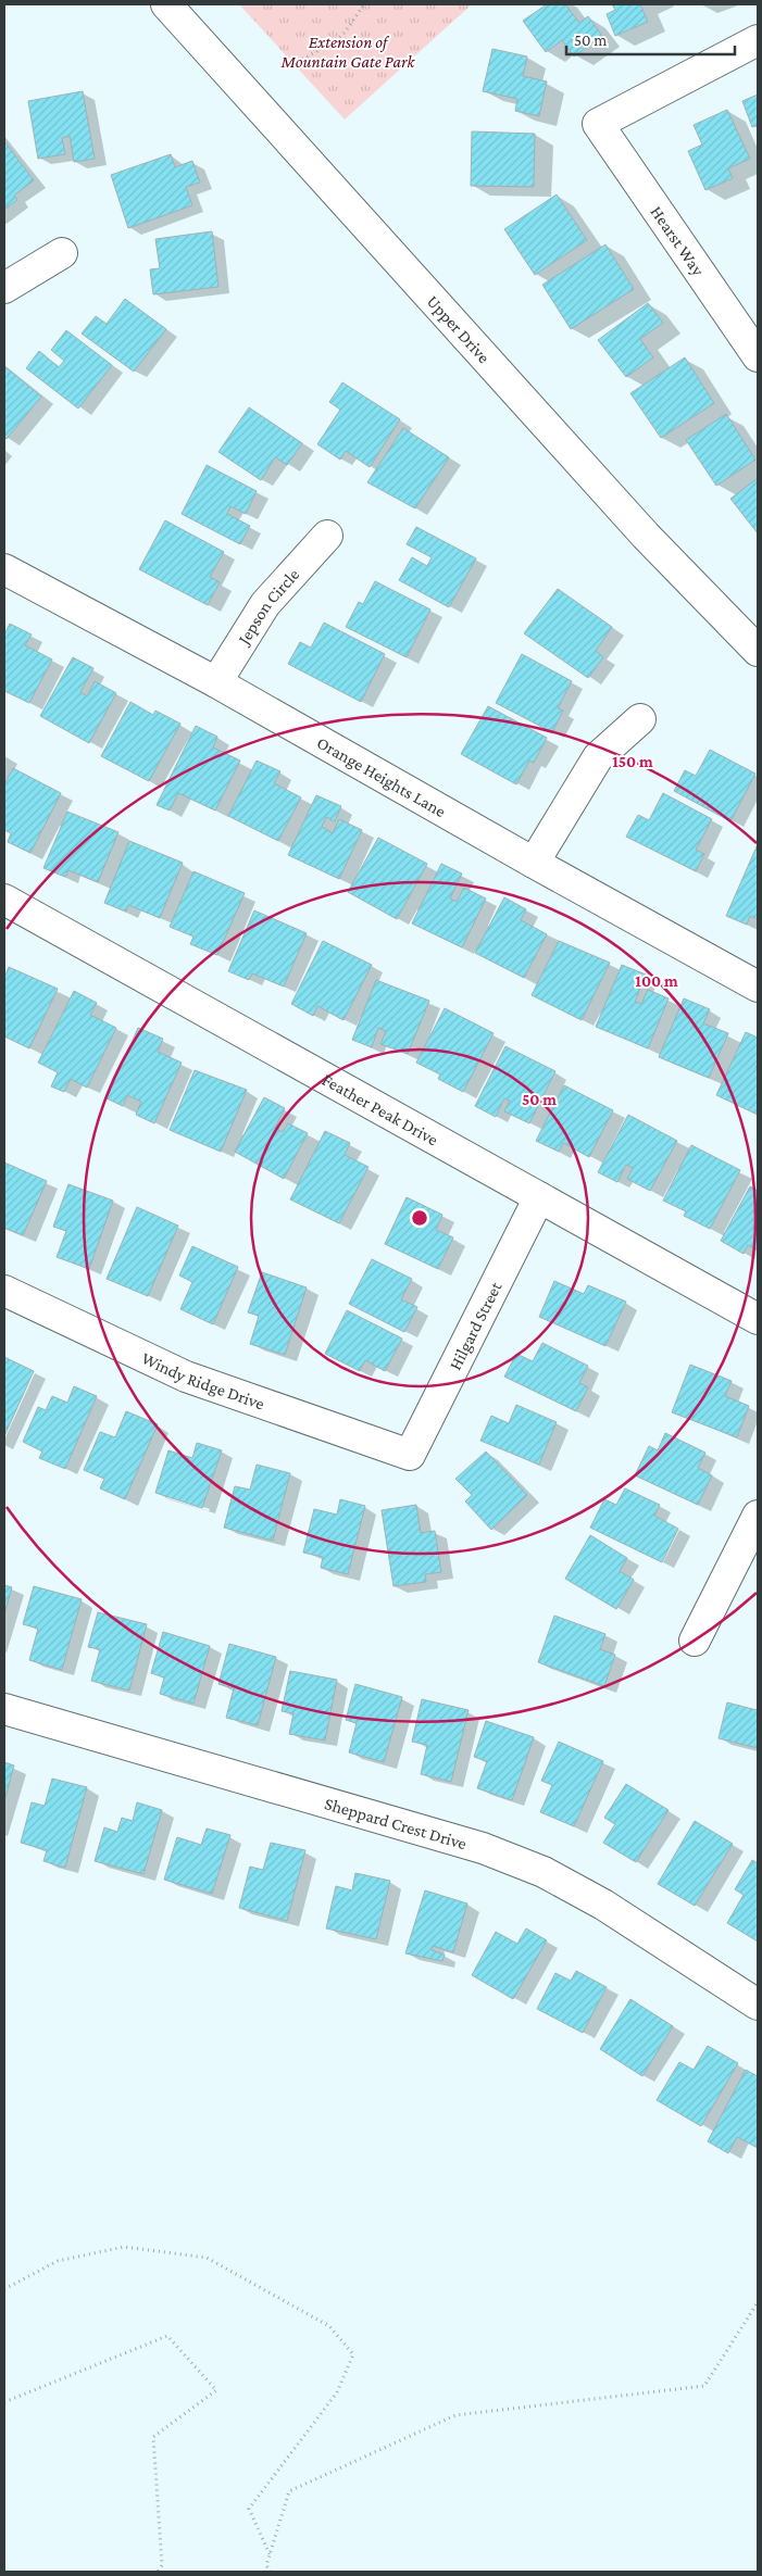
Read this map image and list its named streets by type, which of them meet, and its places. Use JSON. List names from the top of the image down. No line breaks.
{"streets":{"street":["Hearst Way","Upper Drive","Jepson Circle","Orange Heights Lane","Feather Peak Drive","Hilgard Street","Windy Ridge Drive","Sheppard Crest Drive"]},"crossings":[["Jepson Circle","Orange Heights Lane"],["Feather Peak Drive","Hilgard Street"],["Hilgard Street","Windy Ridge Drive"]],"parks":["Extension of Mountain Gate Park"],"scale_bar":"50 m","rings":["150 m","100 m","50 m"]}
